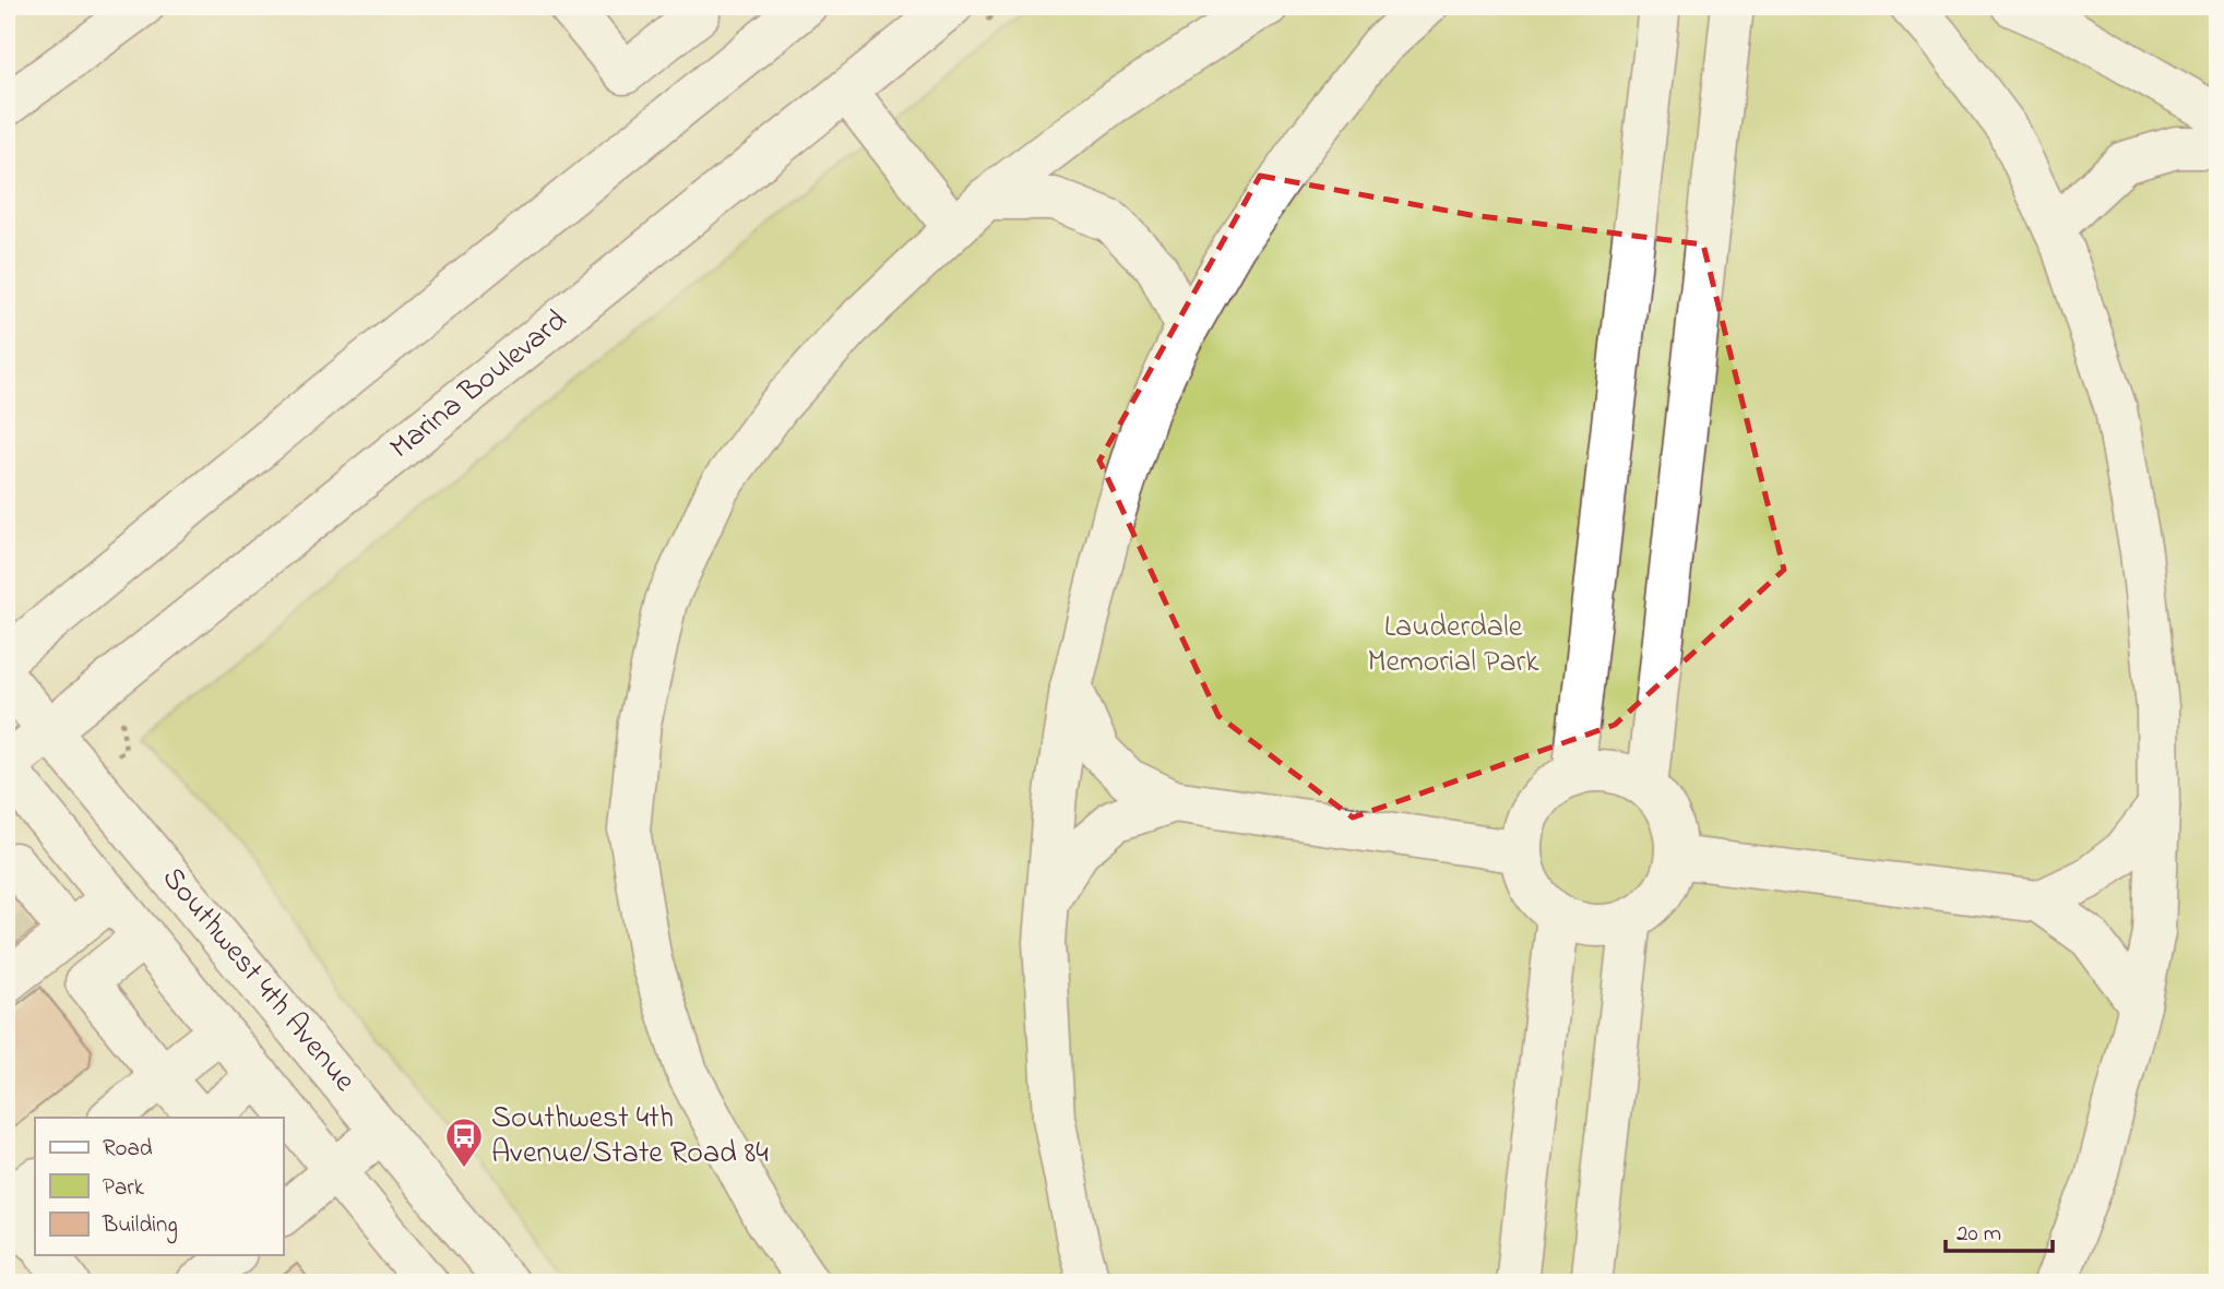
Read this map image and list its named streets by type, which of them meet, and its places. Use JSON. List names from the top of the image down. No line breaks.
{"streets":{"main road":["Marina Boulevard","Southwest 4th Avenue"]},"crossings":[["Marina Boulevard","Southwest 4th Avenue"]],"parks":["Lauderdale Memorial Park"],"places":{"bus stop":["Southwest 4th Avenue/State Road 84"]},"legend":["Road","Park","Building"],"scale_bar":"20 m"}
